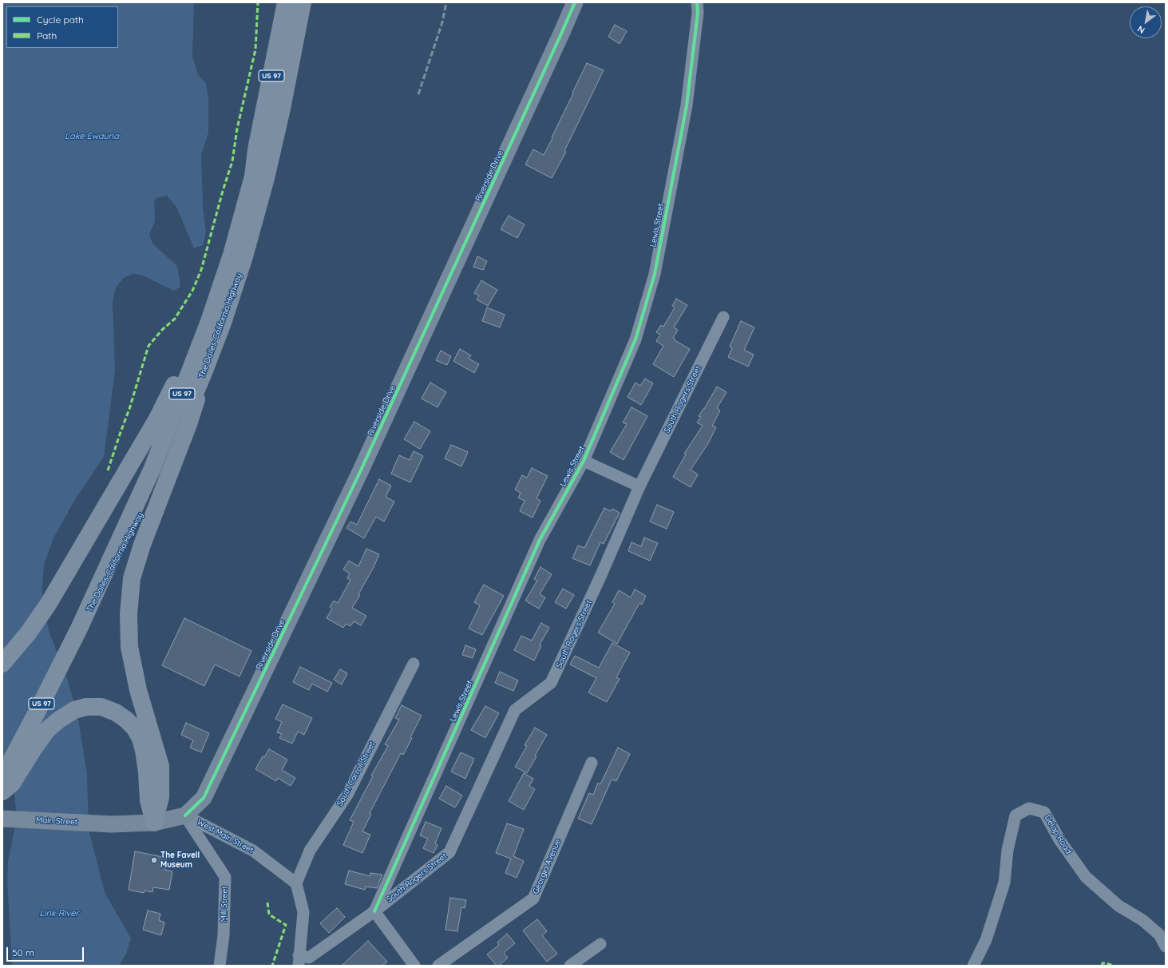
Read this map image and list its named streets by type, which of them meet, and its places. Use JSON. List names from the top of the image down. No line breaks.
{"streets":{"highway":["US 97","The Dalles-California Highway"],"street":["Riverside Drive","Lewis Street","South Rogers Street","South Carroll Street","Main Street","Delap Road","West Main Street","Georgia Avenue","Mill Street"]},"crossings":[["Riverside Drive","West Main Street"],["Riverside Drive","Mill Street"],["Lewis Street","South Rogers Street"],["South Carroll Street","West Main Street"],["West Main Street","Mill Street"]],"water":["Lake Ewauna","Link River"],"places":["The Favell Museum"],"legend":["Cycle path","Path"],"scale_bar":"50 m","north":"bottom left"}
